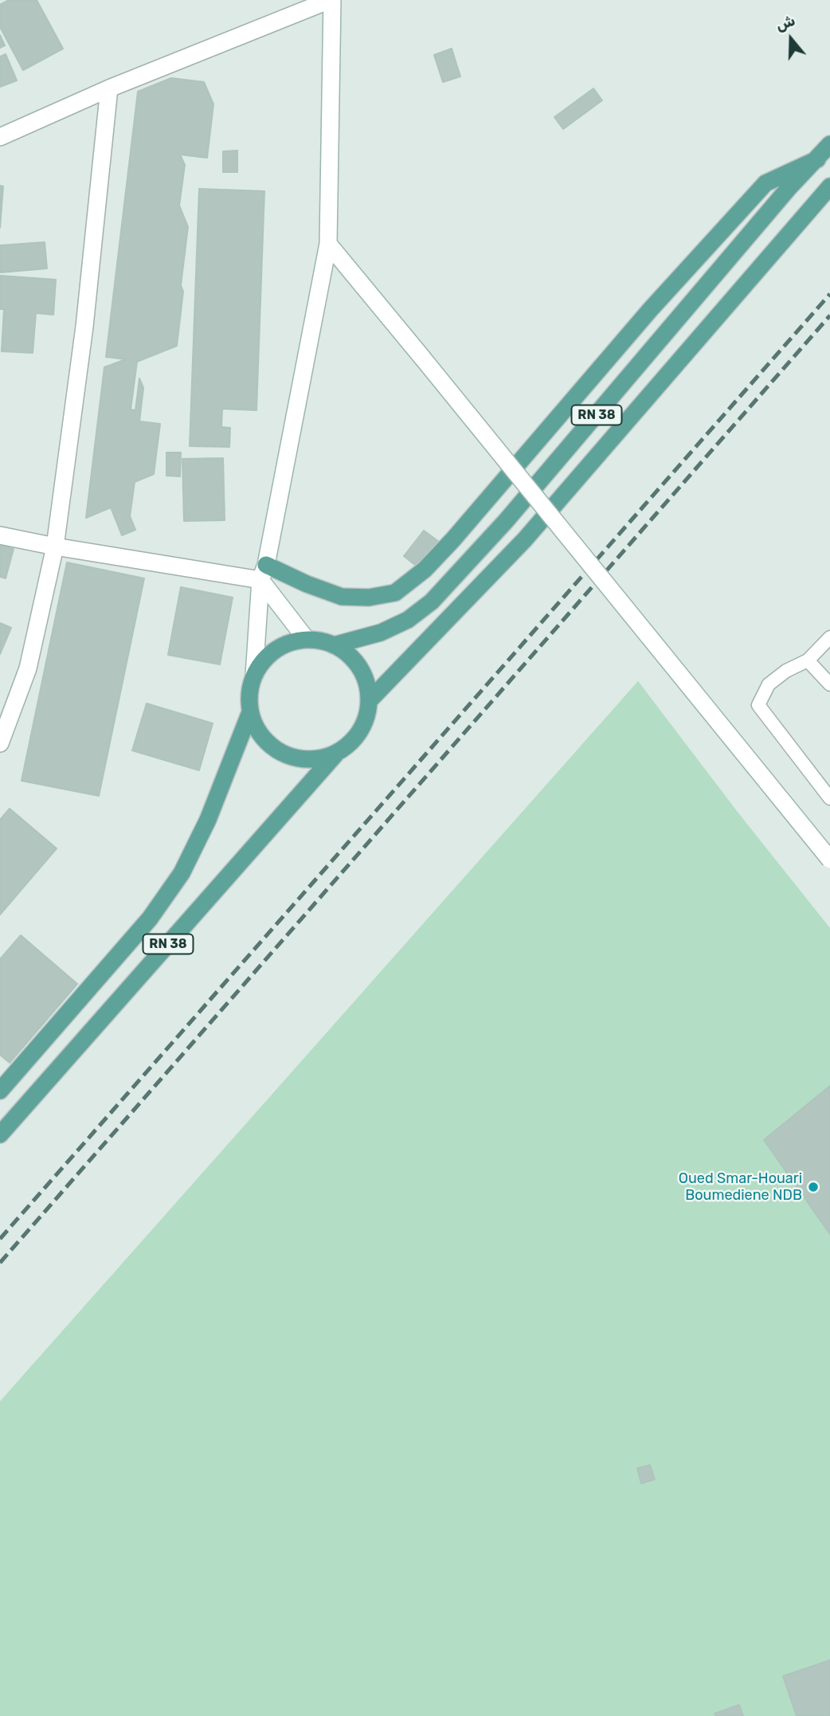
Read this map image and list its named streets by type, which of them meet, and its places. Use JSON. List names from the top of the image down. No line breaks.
{"streets":{"main road":["RN 38"]},"places":["Oued Smar-Houari Boumediene NDB"],"north":"top"}
